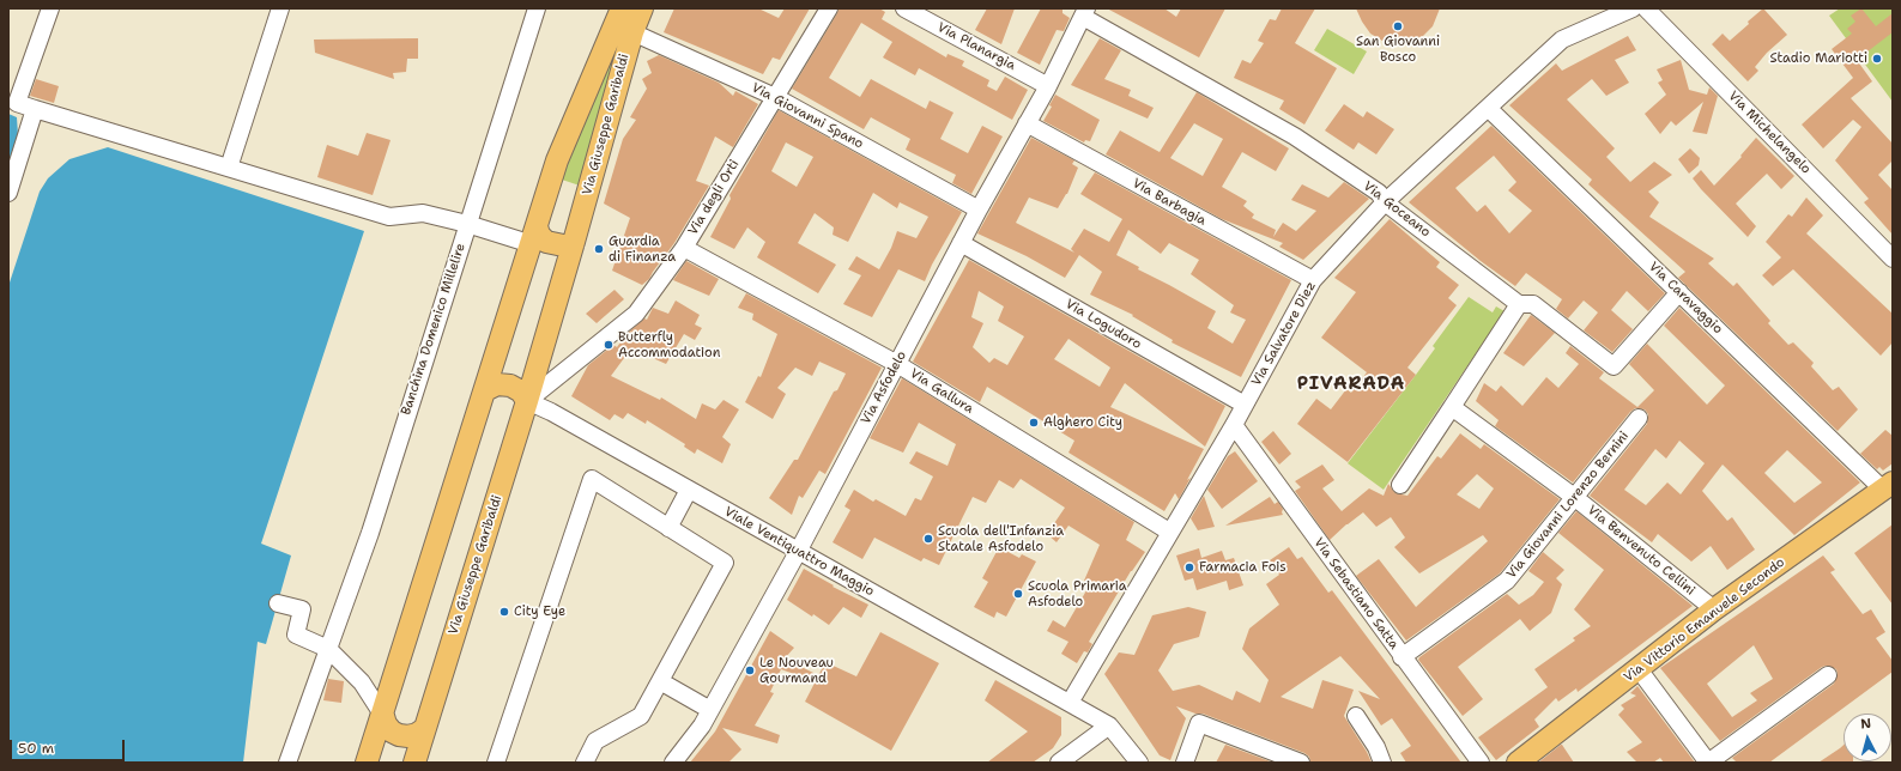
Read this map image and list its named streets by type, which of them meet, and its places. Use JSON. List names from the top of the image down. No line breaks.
{"streets":{"main road":["Via Giuseppe Garibaldi","Via Vittorio Emanuele Secondo"],"street":["Via Planargia","Via Giovanni Spano","Via Michelangelo","Via degli Orti","Via Barbagia","Via Goceano","Via Caravaggio","Via Logudoro","Banchina Domenico Millelire","Via Salvatore Diez","Via Asfodelo","Via Gallura","Via Giovanni Lorenzo Bernini","Via Benvenuto Cellini","Viale Ventiquattro Maggio","Via Sebastiano Satta"]},"crossings":[["Via Planargia","Via Asfodelo"],["Via Giovanni Spano","Via Giuseppe Garibaldi"],["Via Giovanni Spano","Via degli Orti"],["Via Giovanni Spano","Via Asfodelo"],["Via Giuseppe Garibaldi","Via degli Orti"],["Via Giuseppe Garibaldi","Viale Ventiquattro Maggio"],["Via degli Orti","Via Gallura"],["Via degli Orti","Viale Ventiquattro Maggio"],["Via Barbagia","Via Salvatore Diez"],["Via Barbagia","Via Asfodelo"],["Via Goceano","Via Caravaggio"],["Via Goceano","Via Salvatore Diez"],["Via Goceano","Via Asfodelo"],["Via Caravaggio","Via Salvatore Diez"],["Via Caravaggio","Via Vittorio Emanuele Secondo"],["Via Logudoro","Via Salvatore Diez"],["Via Logudoro","Via Asfodelo"],["Via Salvatore Diez","Via Gallura"],["Via Salvatore Diez","Viale Ventiquattro Maggio"],["Via Salvatore Diez","Via Sebastiano Satta"],["Via Asfodelo","Via Gallura"],["Via Asfodelo","Viale Ventiquattro Maggio"],["Via Giovanni Lorenzo Bernini","Via Benvenuto Cellini"],["Via Giovanni Lorenzo Bernini","Via Sebastiano Satta"],["Via Benvenuto Cellini","Via Vittorio Emanuele Secondo"]],"districts":["PIVARADA"],"places":["San Giovanni Bosco","Stadio Mariotti","Guardia di Finanza","Butterfly Accommodation","Alghero City","Scuola dell'Infanzia Statale Asfodelo","Farmacia Fois","Scuola Primaria Asfodelo","City Eye","Le Nouveau Gourmand"],"scale_bar":"50 m","north":"top"}
